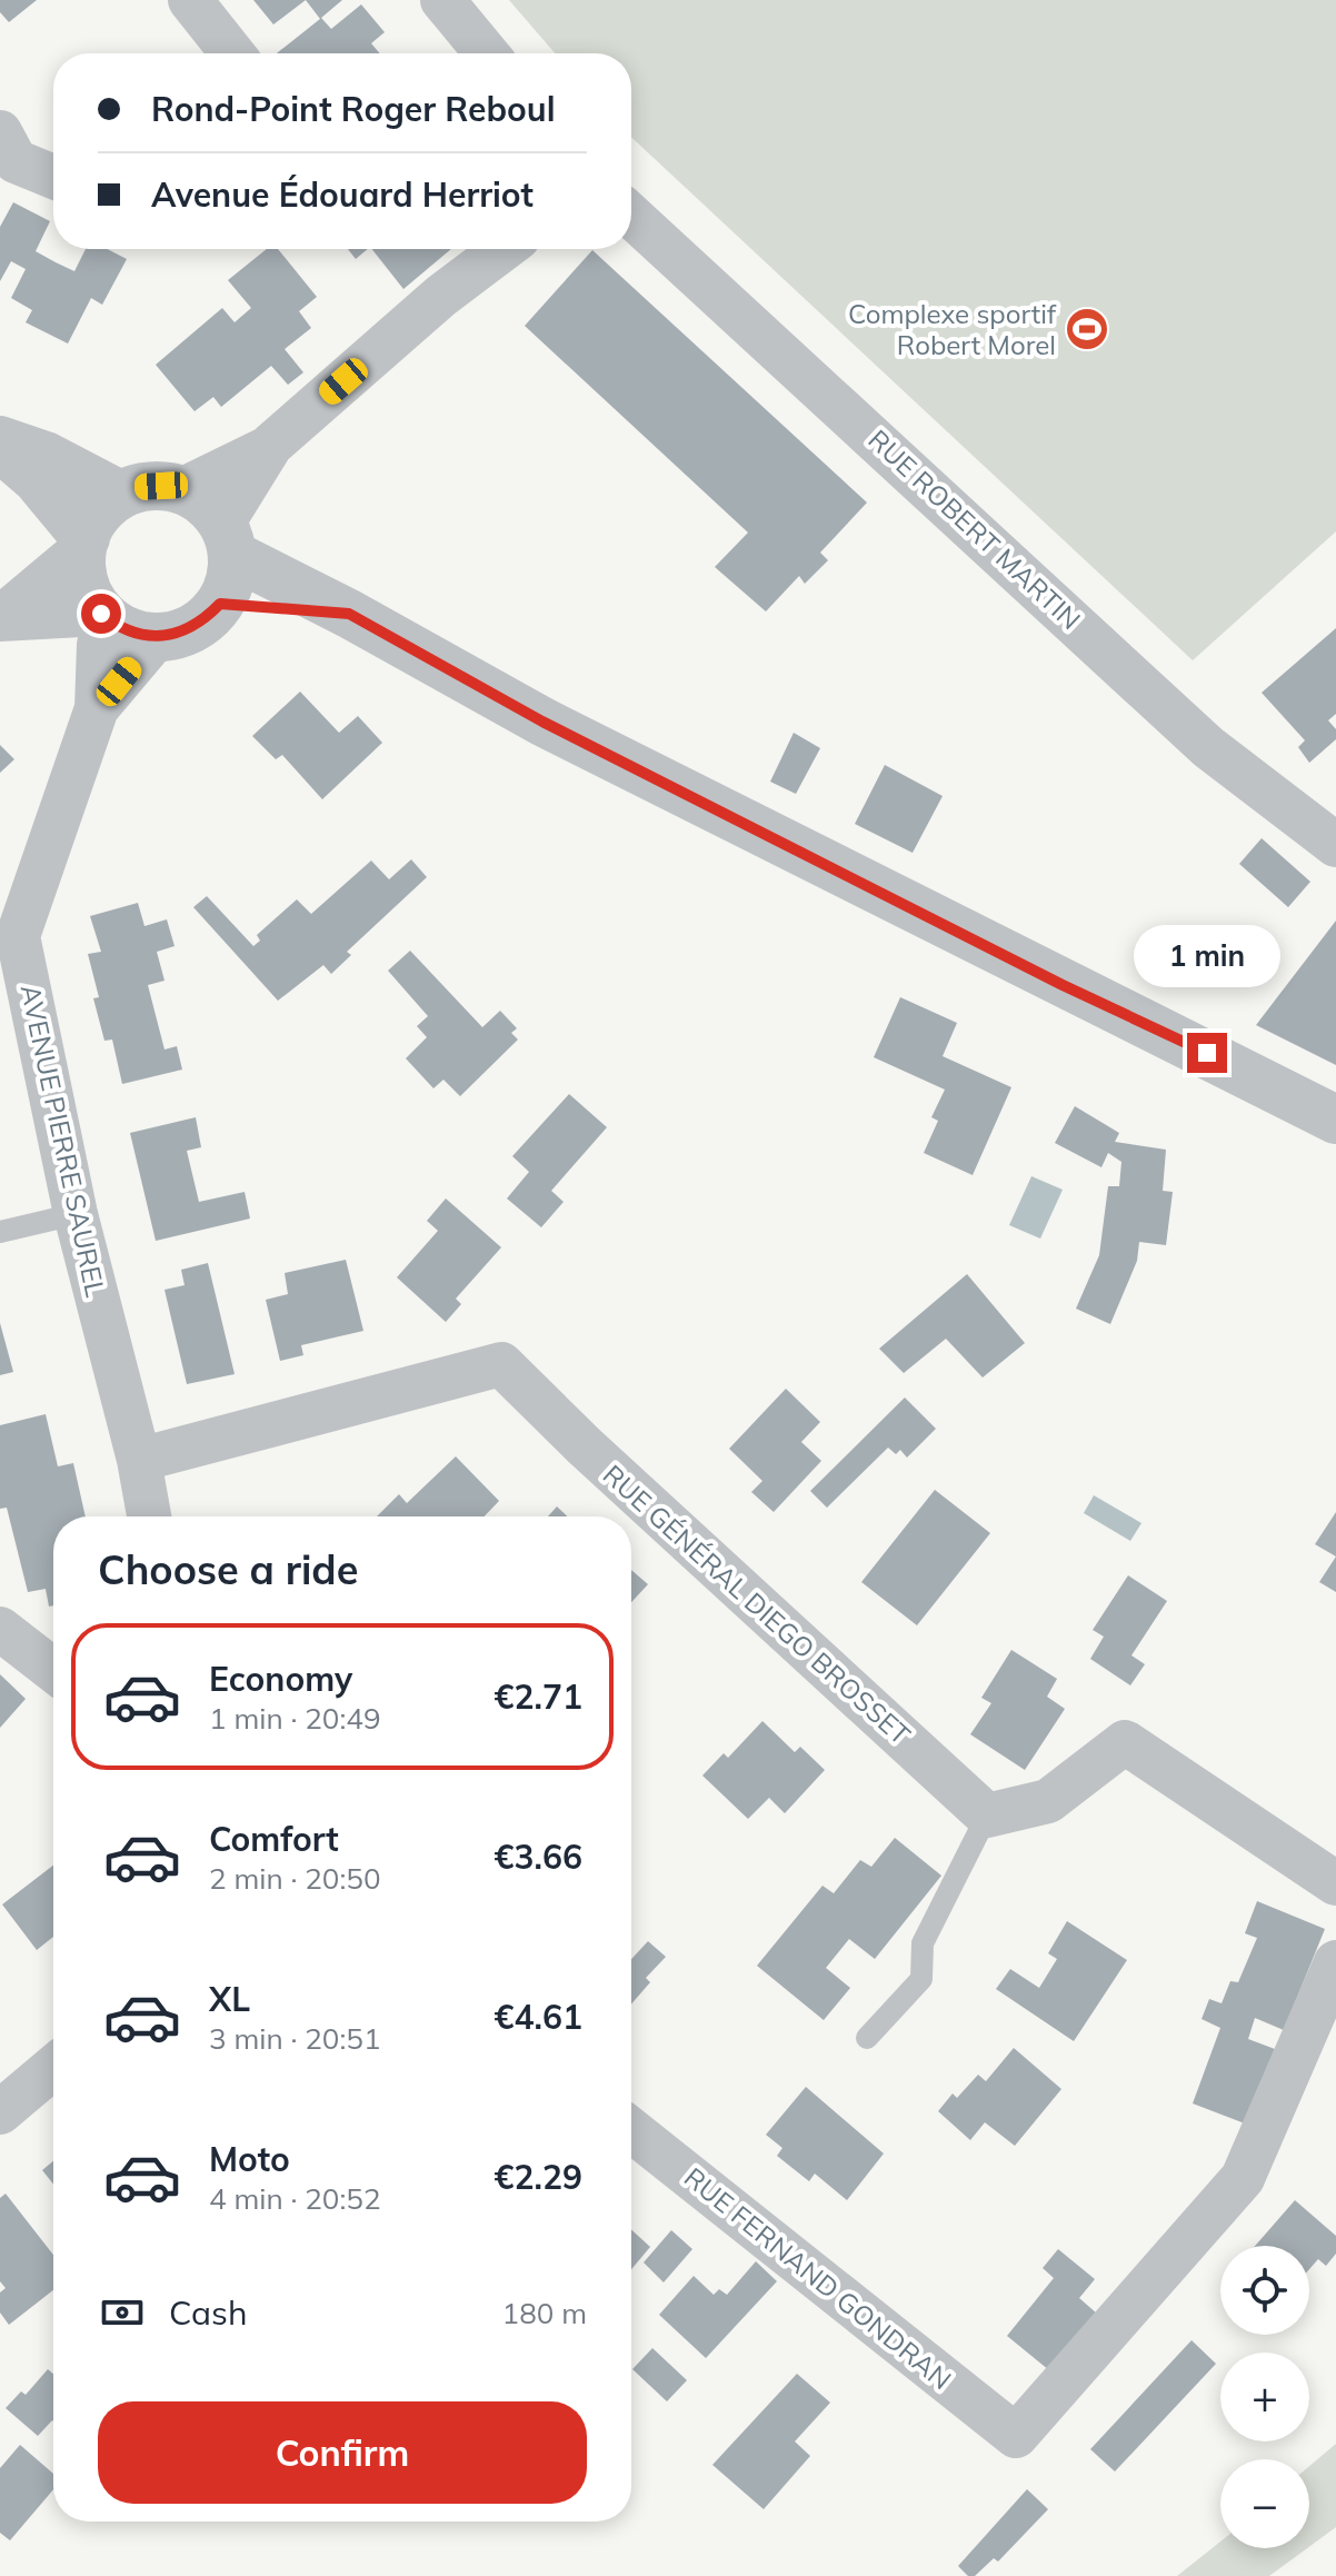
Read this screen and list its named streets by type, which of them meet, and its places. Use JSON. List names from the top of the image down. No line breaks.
{"streets":{"street":["RUE ROBERT MARTIN","AVENUE PIERRE SAUREL","RUE GÉNÉRAL DIEGO BROSSET","RUE FERNAND GONDRAN"]},"crossings":[["AVENUE PIERRE SAUREL","RUE GÉNÉRAL DIEGO BROSSET"]],"places":{"sports":["Complexe sportif Robert Morel"]},"page":{"banner":["Rond-Point Roger Reboul","Avenue Édouard Herriot"],"bubble":"1 min","heading":"Choose a ride","list":[{"name":"Economy","note":"1 min · 20:49","value":"€2.71"},{"name":"Comfort","note":"2 min · 20:50","value":"€3.66"},{"name":"XL","note":"3 min · 20:51","value":"€4.61"},{"name":"Moto","note":"4 min · 20:52","value":"€2.29"}],"map_buttons":["+","−"],"pay":["Cash","180 m"],"buttons":"Confirm"}}
